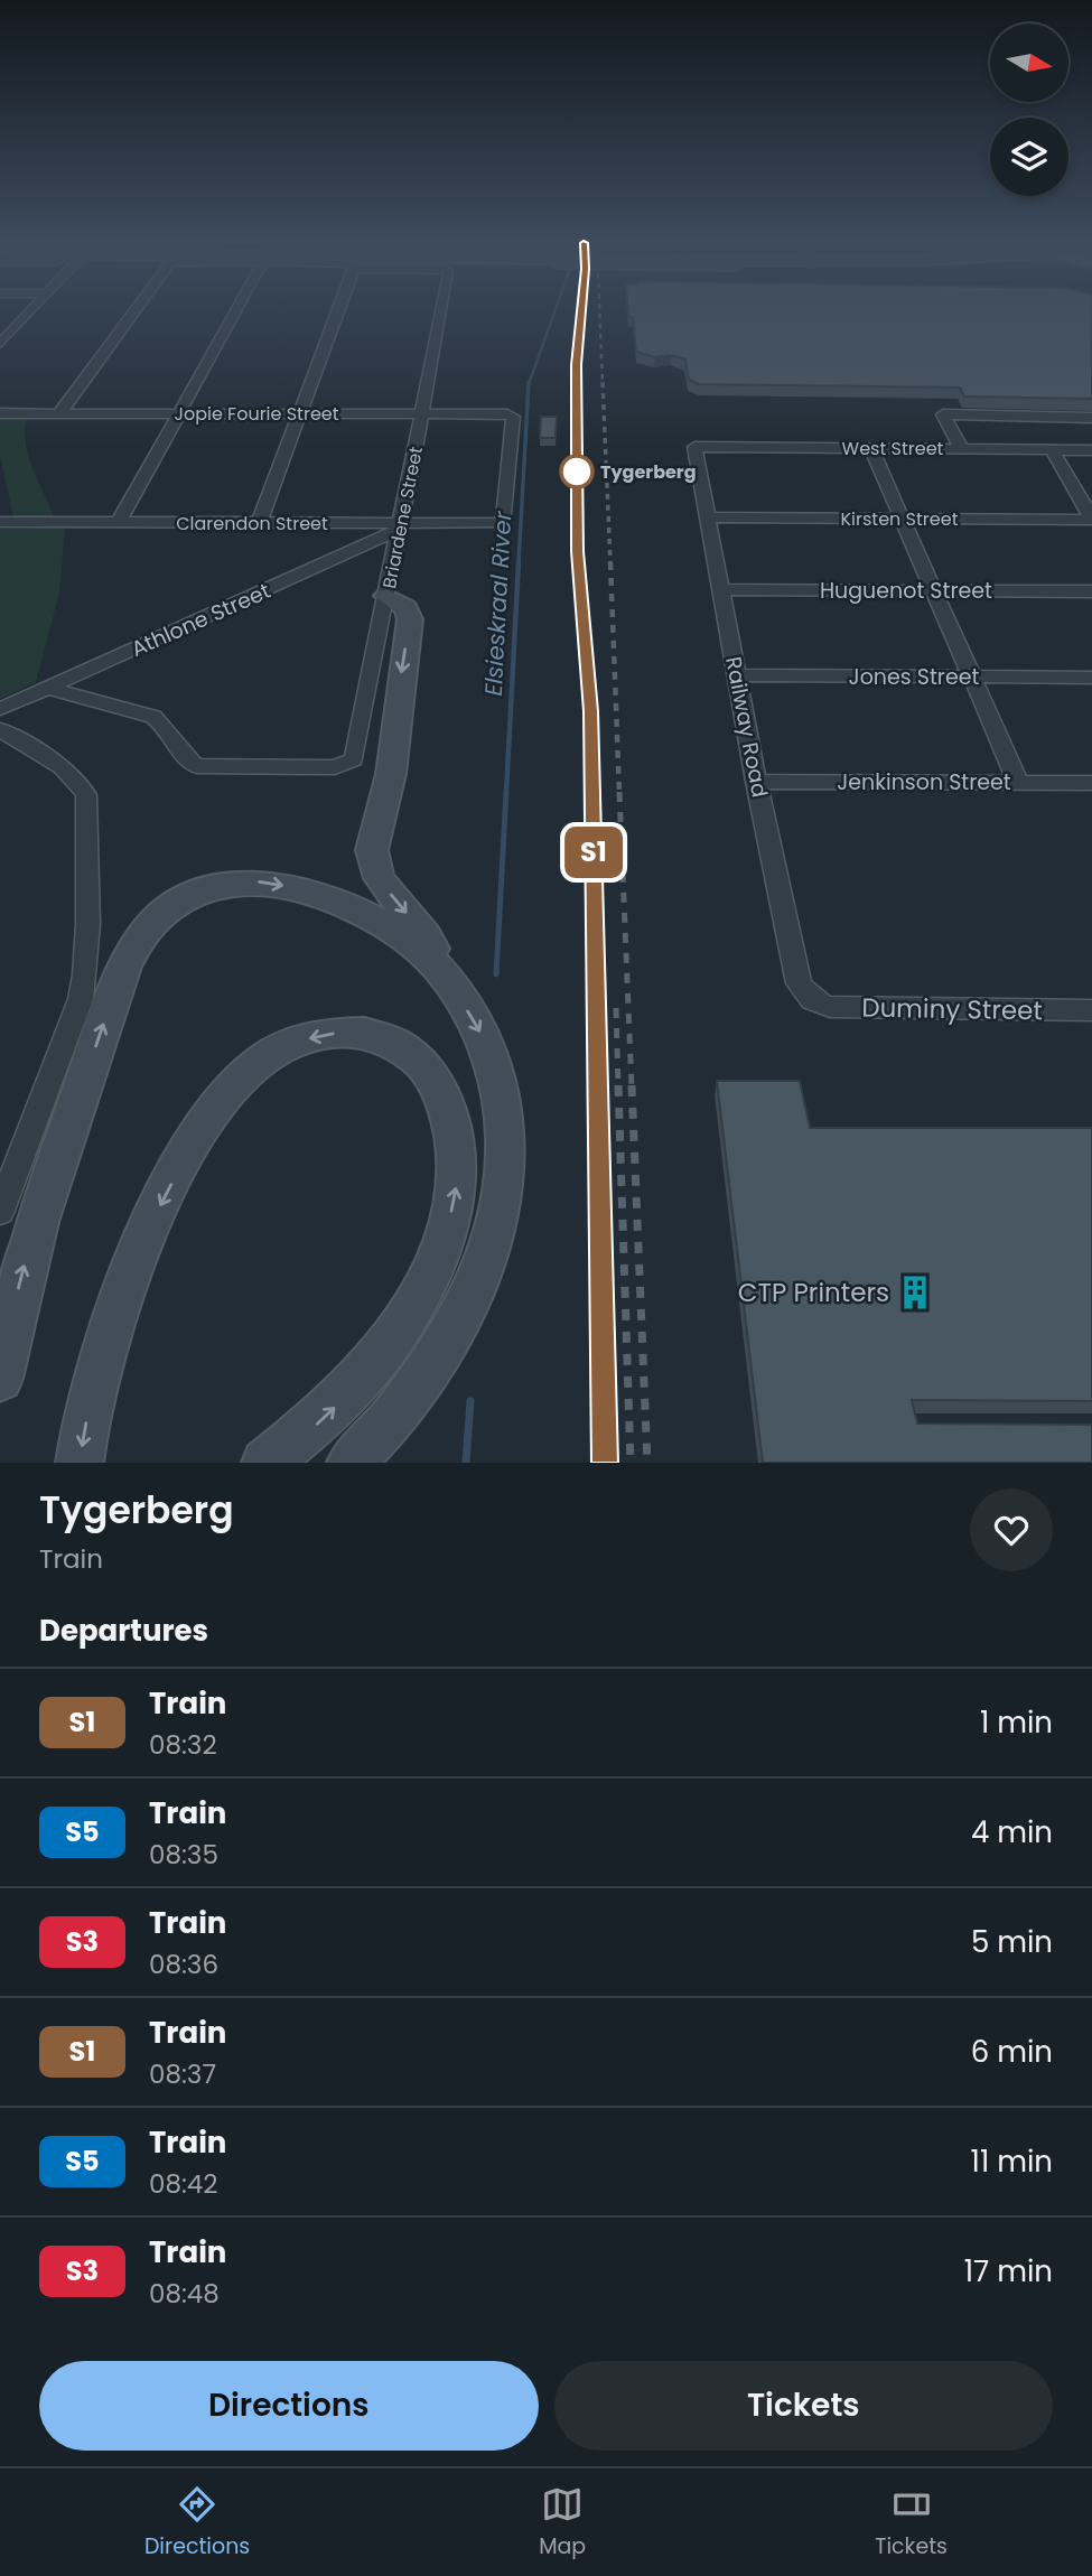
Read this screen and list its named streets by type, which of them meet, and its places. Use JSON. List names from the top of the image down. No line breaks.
{"streets":{"street":["Jopie Fourie Street","West Street","Briardene Street","Kirsten Street","Clarendon Street","Huguenot Street","Athlone Street","Jones Street","Railway Road","Jenkinson Street","Duminy Street"]},"crossings":[["Jopie Fourie Street","Briardene Street"],["Jopie Fourie Street","Clarendon Street"],["West Street","Railway Road"],["Briardene Street","Clarendon Street"],["Briardene Street","Athlone Street"],["Kirsten Street","Railway Road"],["Clarendon Street","Athlone Street"],["Huguenot Street","Railway Road"],["Jones Street","Railway Road"],["Railway Road","Jenkinson Street"],["Railway Road","Duminy Street"]],"water":["Elsieskraal River"],"places":{"other":["Tygerberg"],"building":["CTP Printers"]},"north":"right","page":{"on_map":"S1","heading":[["Tygerberg","Train"],"Departures"],"list":[{"mark":"S1","name":"Train","note":"08:32","value":"1 min"},{"mark":"S5","name":"Train","note":"08:35","value":"4 min"},{"mark":"S3","name":"Train","note":"08:36","value":"5 min"},{"mark":"S1","name":"Train","note":"08:37","value":"6 min"},{"mark":"S5","name":"Train","note":"08:42","value":"11 min"},{"mark":"S3","name":"Train","note":"08:48","value":"17 min"}],"buttons":["Directions","Tickets"],"tabs":["Directions","Map","Tickets"]}}
